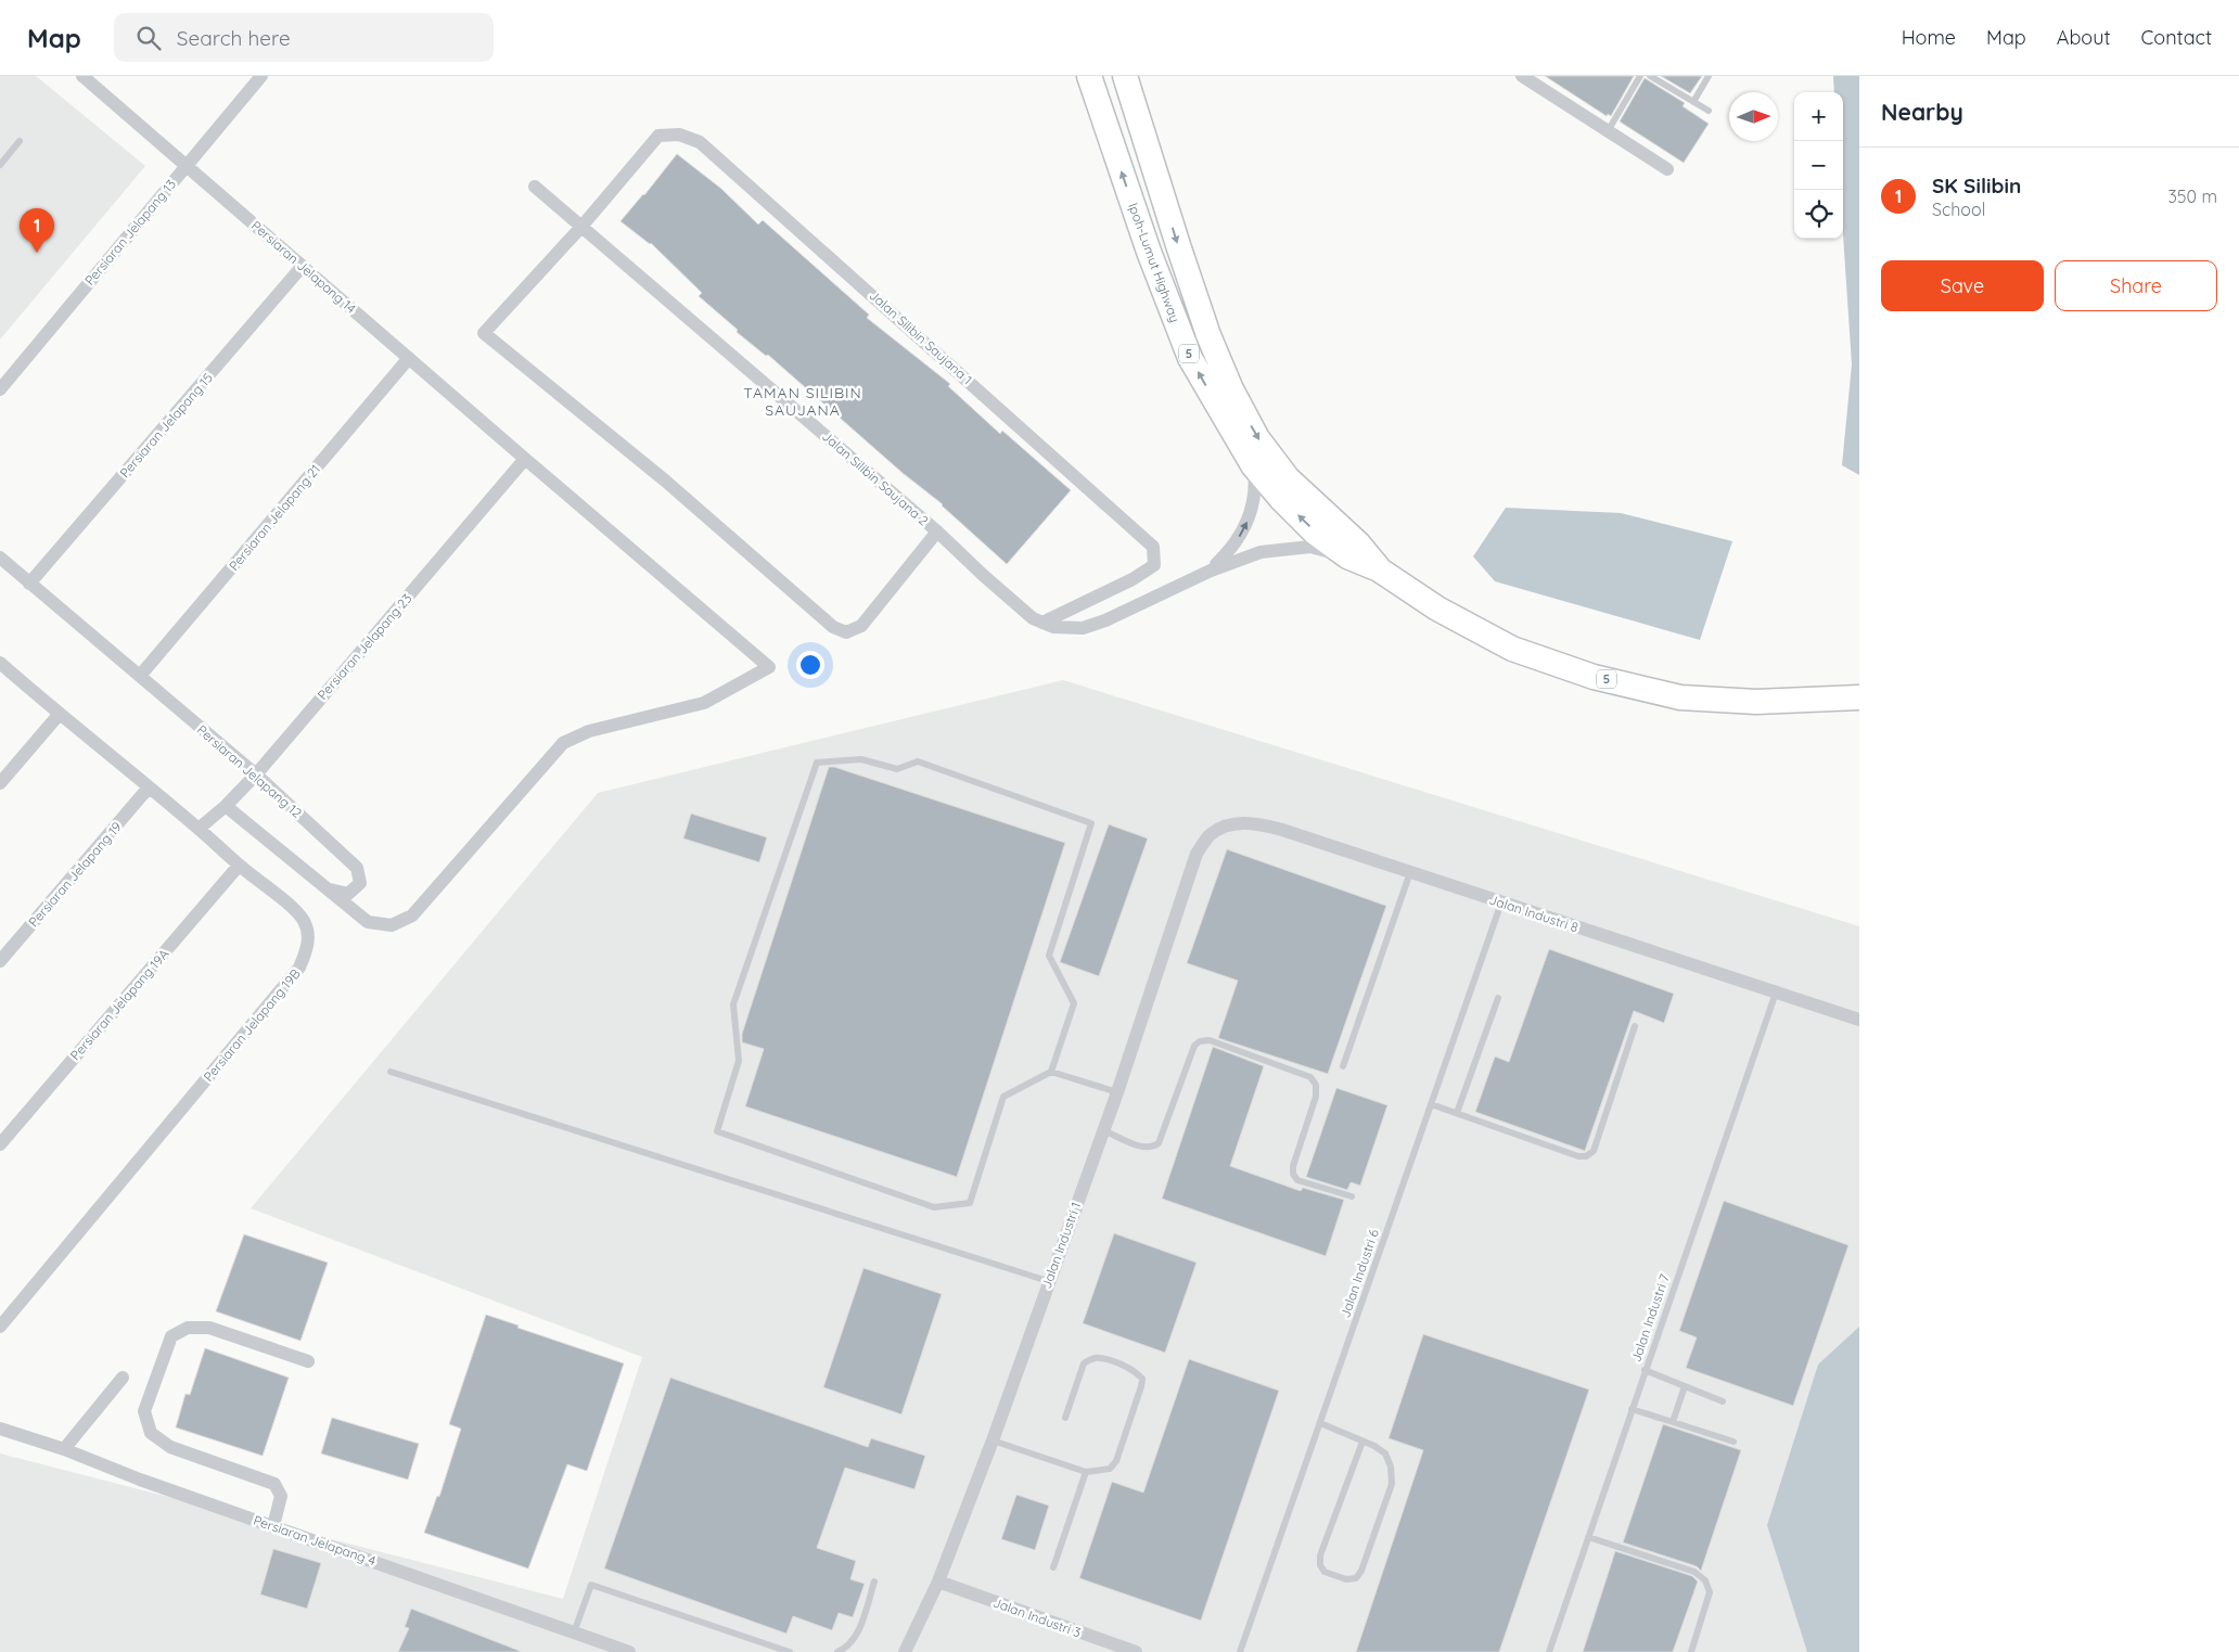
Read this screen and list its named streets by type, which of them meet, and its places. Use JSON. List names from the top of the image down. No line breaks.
{"streets":{"highway":["Ipoh-Lumut Highway","5"],"street":["Persiaran Jelapang 13","Persiaran Jelapang 14","Jalan Silibin Saujana 1","Persiaran Jelapang 15","Jalan Silibin Saujana 2","Persiaran Jelapang 21","Persiaran Jelapang 23","Persiaran Jelapang 12","Persiaran Jelapang 19","Jalan Industri 8","Persiaran Jelapang 19A","Persiaran Jelapang 19B","Jalan Industri 1","Persiaran Jelapang 4","Jalan Industri 3"],"lane":["Jalan Industri 6","Jalan Industri 7"]},"crossings":[["Persiaran Jelapang 13","Persiaran Jelapang 14"],["Persiaran Jelapang 14","Persiaran Jelapang 15"],["Persiaran Jelapang 14","Persiaran Jelapang 21"],["Persiaran Jelapang 14","Persiaran Jelapang 23"],["Persiaran Jelapang 14","Persiaran Jelapang 12"],["Jalan Silibin Saujana 1","Jalan Silibin Saujana 2"],["Persiaran Jelapang 15","Persiaran Jelapang 12"],["Persiaran Jelapang 21","Persiaran Jelapang 12"],["Persiaran Jelapang 23","Persiaran Jelapang 12"],["Persiaran Jelapang 23","Persiaran Jelapang 19B"],["Persiaran Jelapang 19","Persiaran Jelapang 19B"],["Jalan Industri 8","Jalan Industri 1"],["Jalan Industri 8","Jalan Industri 6"],["Jalan Industri 8","Jalan Industri 7"],["Persiaran Jelapang 19A","Persiaran Jelapang 19B"],["Jalan Industri 1","Jalan Industri 3"]],"districts":["TAMAN SILIBIN SAUJANA"],"north":"right","page":{"header":"Map","search":"Search here","nav":["Home","Map","About","Contact"],"heading":"Nearby","map_buttons":["+","−"],"list":[{"mark":"1","name":"SK Silibin","note":"School","value":"350 m"}],"pins":"1","buttons":["Save","Share"]}}
